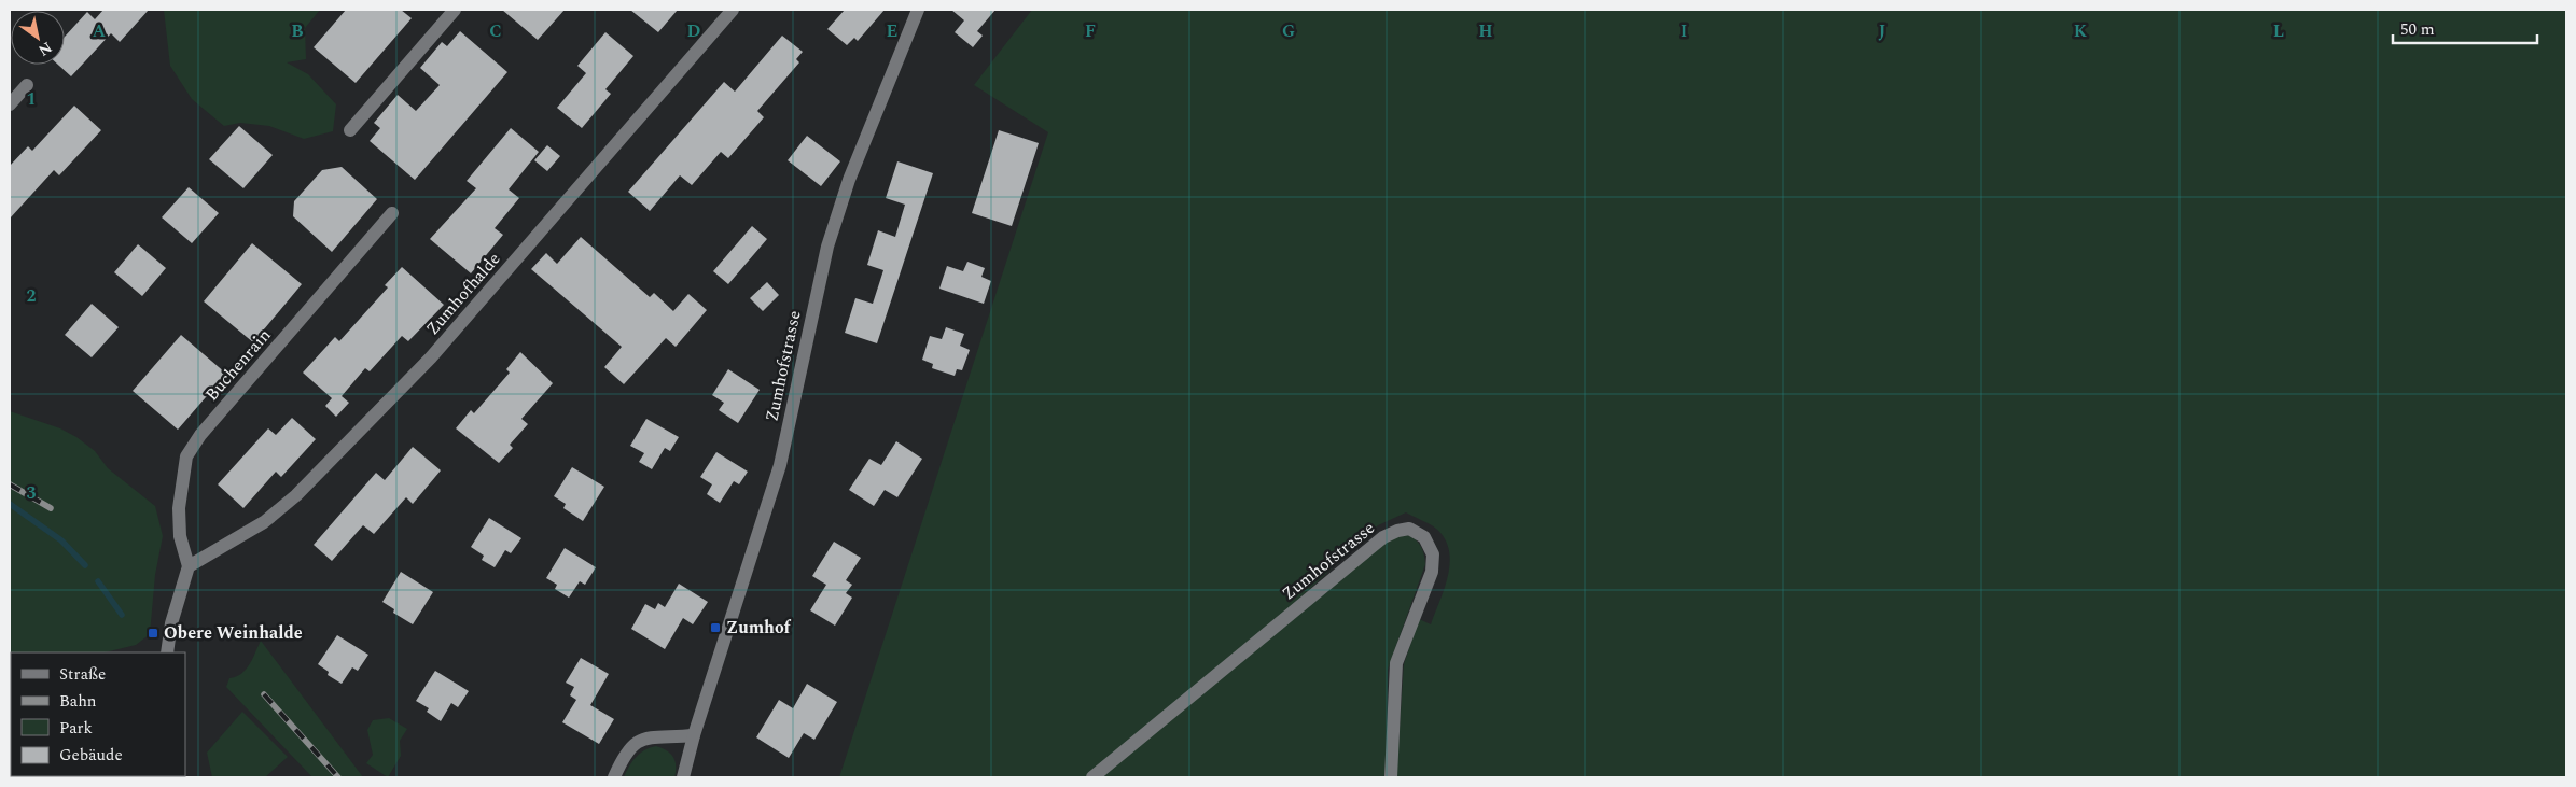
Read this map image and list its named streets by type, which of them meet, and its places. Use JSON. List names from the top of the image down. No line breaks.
{"streets":{"street":["Zumhofhalde","Buchenrain","Zumhofstrasse"]},"crossings":[["Zumhofhalde","Buchenrain"]],"places":{"transit":["Zumhof","Obere Weinhalde"]},"legend":["Straße","Bahn","Park","Gebäude"],"scale_bar":"50 m","north":"bottom right","grid":{"columns":["A","B","C","D","E","F","G","H","I","J","K","L"],"rows":["1","2","3"]}}
